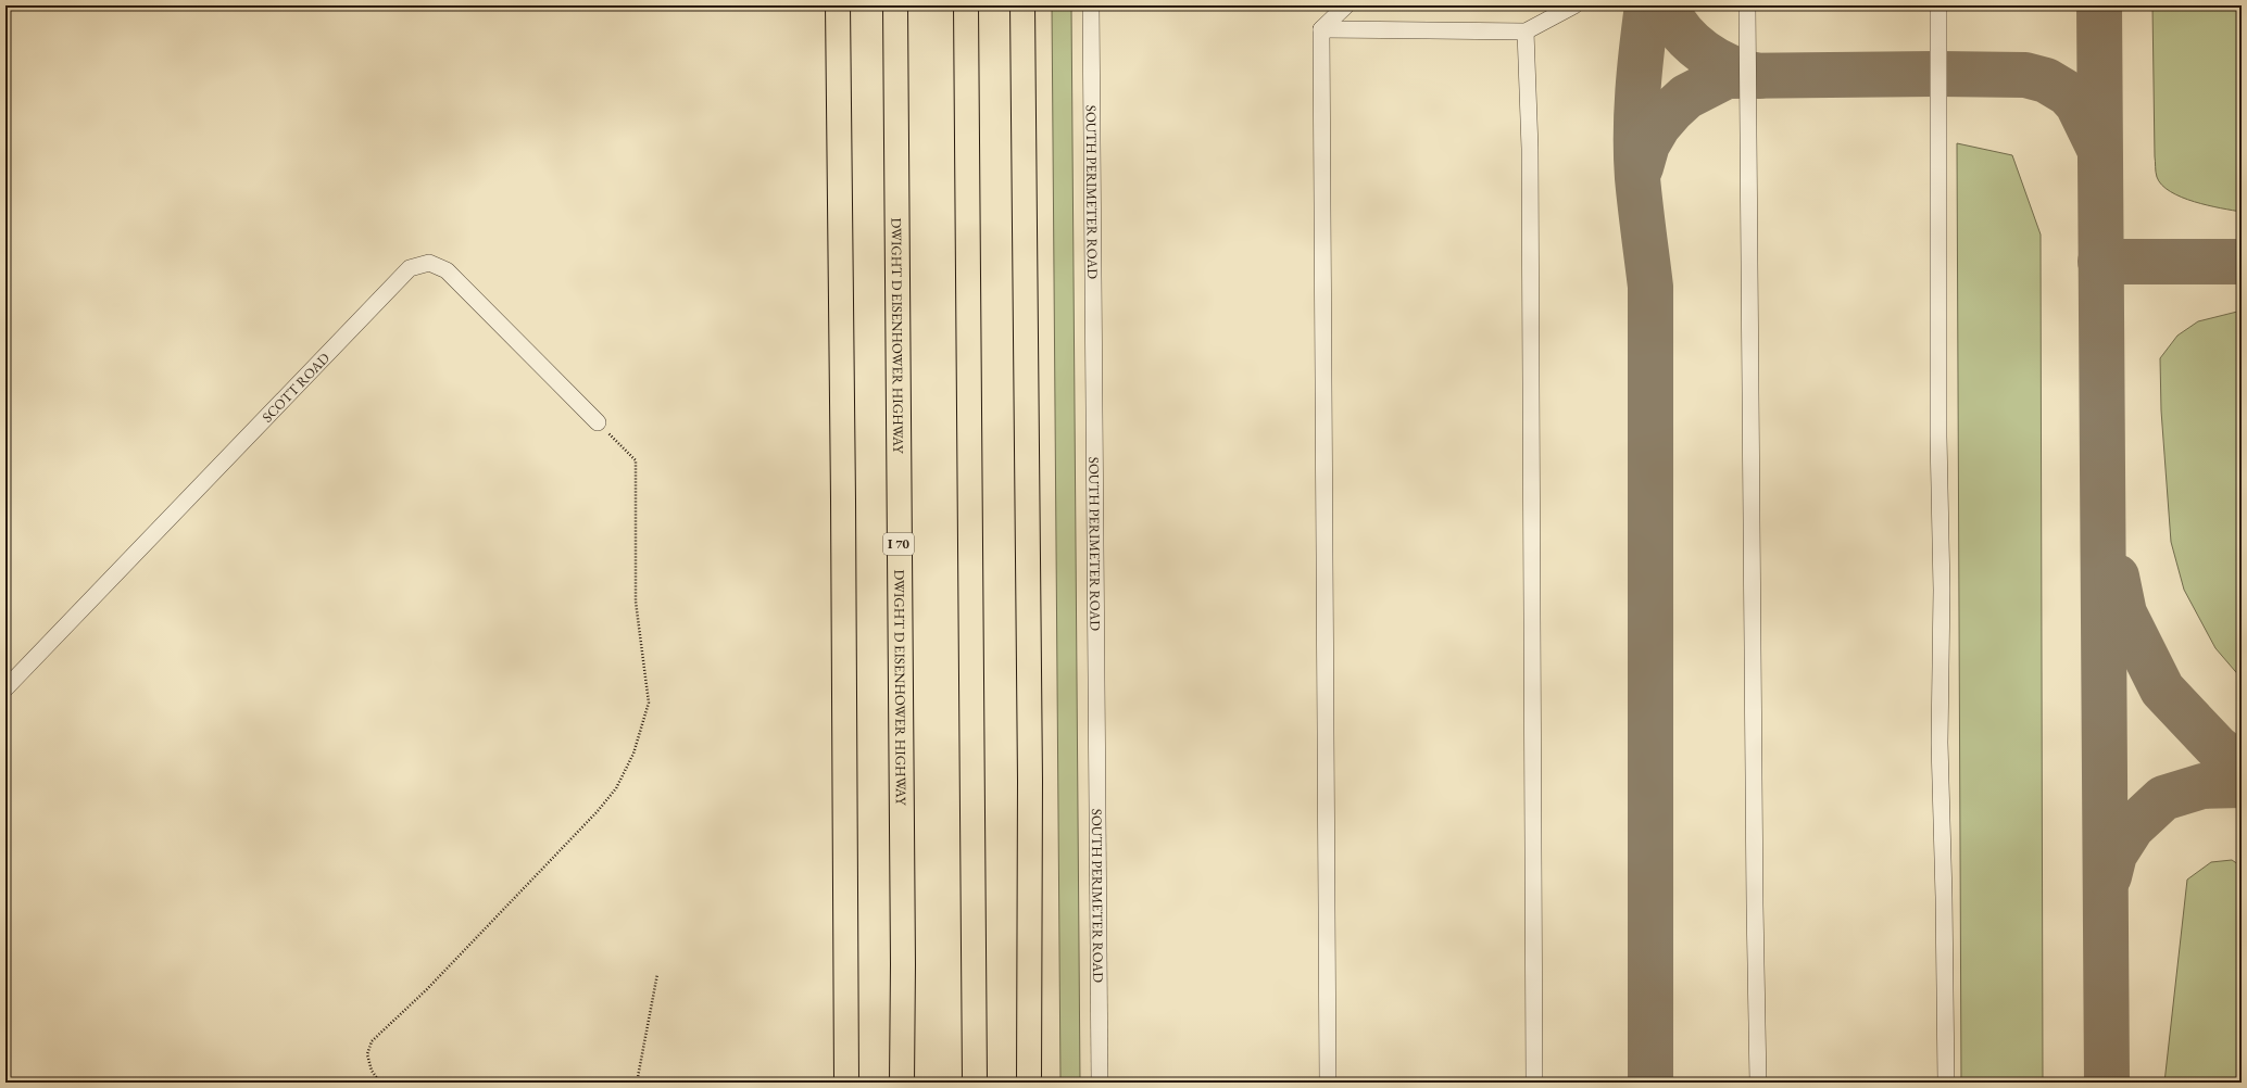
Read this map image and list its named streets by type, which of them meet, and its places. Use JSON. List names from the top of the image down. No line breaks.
{"streets":{"highway":["DWIGHT D EISENHOWER HIGHWAY","I 70"],"street":["SOUTH PERIMETER ROAD","SCOTT ROAD"]}}
